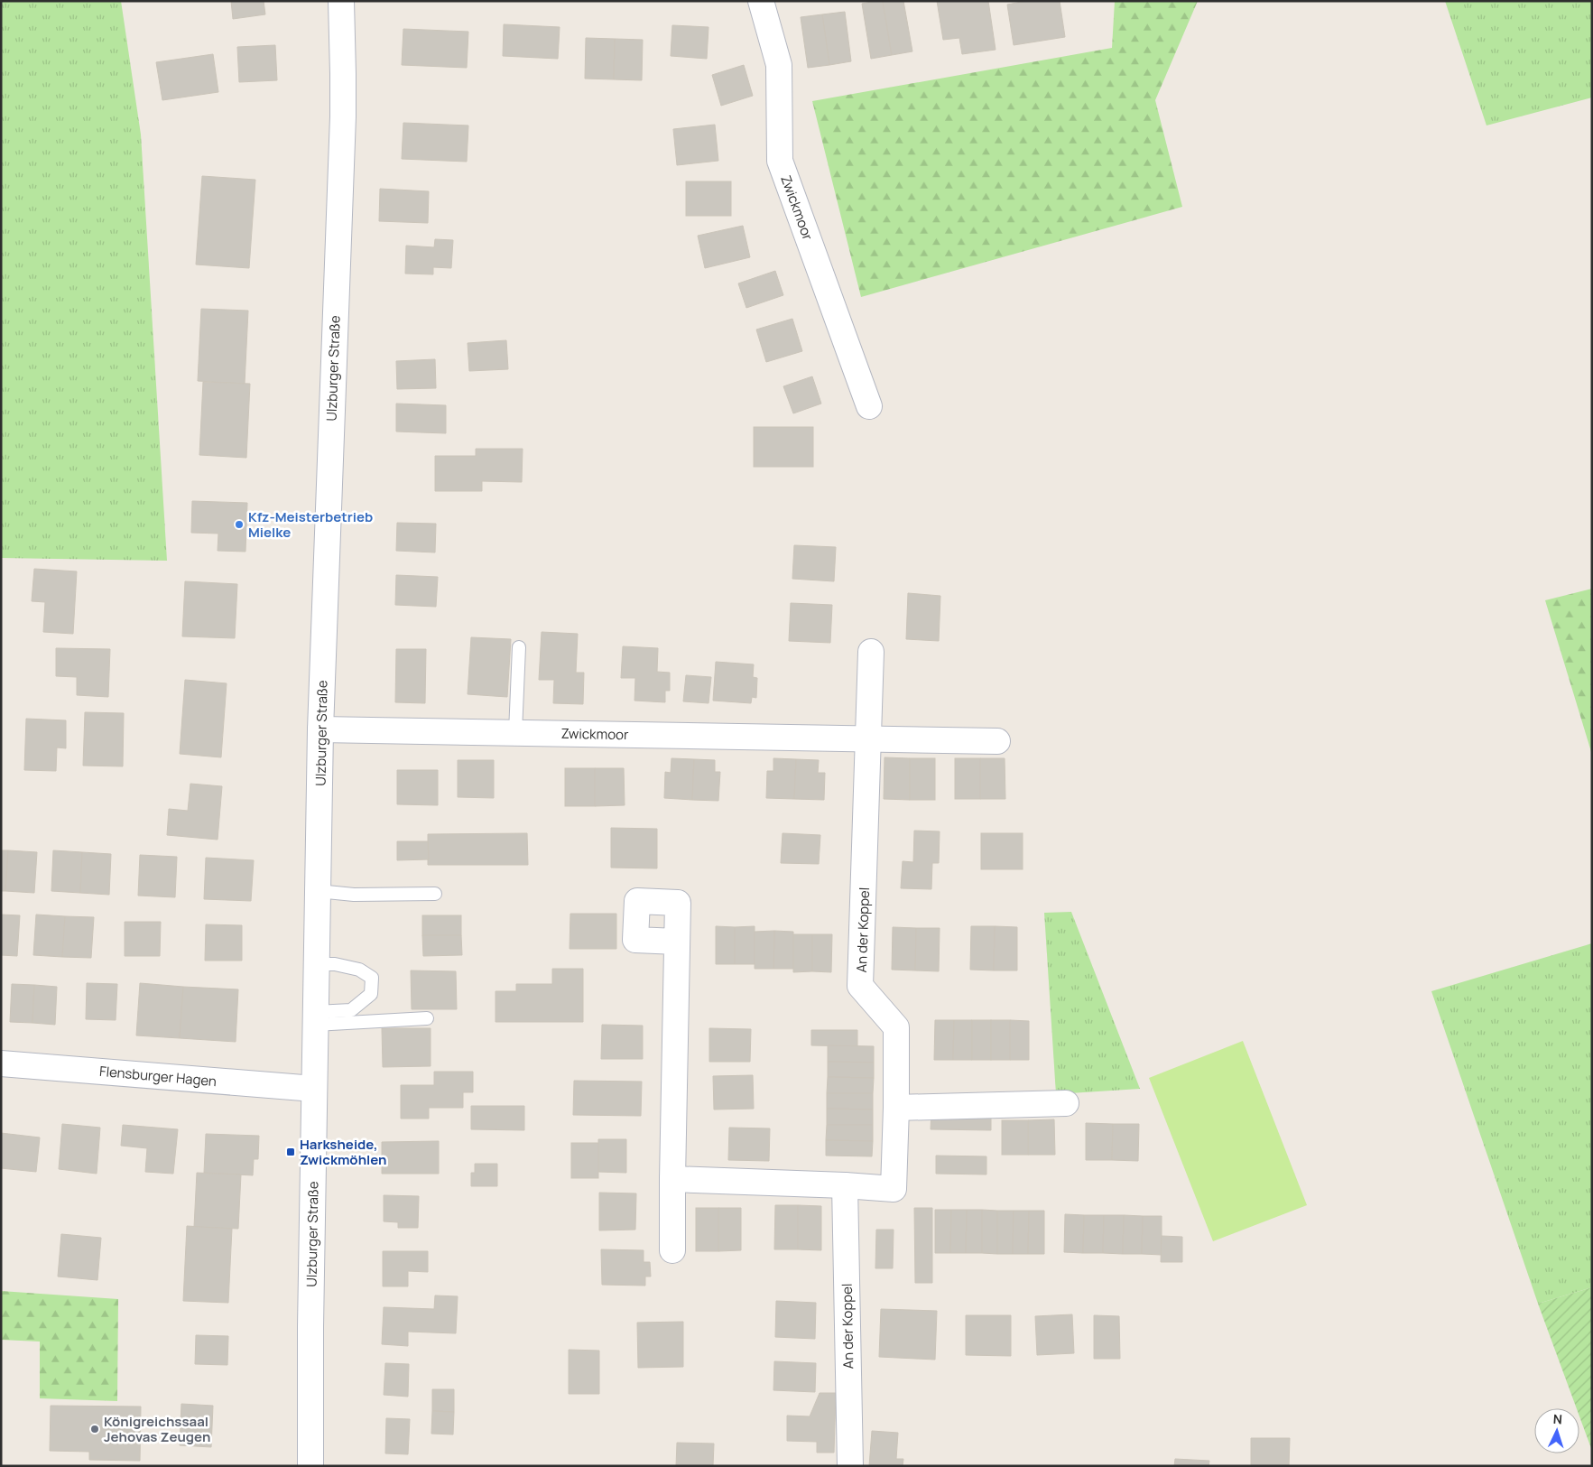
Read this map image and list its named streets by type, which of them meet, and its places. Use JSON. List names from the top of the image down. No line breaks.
{"streets":{"street":["Zwickmoor","Ulzburger Straße","An der Koppel","Flensburger Hagen"]},"crossings":[["Zwickmoor","Ulzburger Straße"],["Zwickmoor","An der Koppel"],["Ulzburger Straße","Flensburger Hagen"]],"places":{"other":["Kfz-Meisterbetrieb Mielke","Königreichssaal Jehovas Zeugen"],"transit":["Harksheide, Zwickmöhlen"]},"north":"top"}
